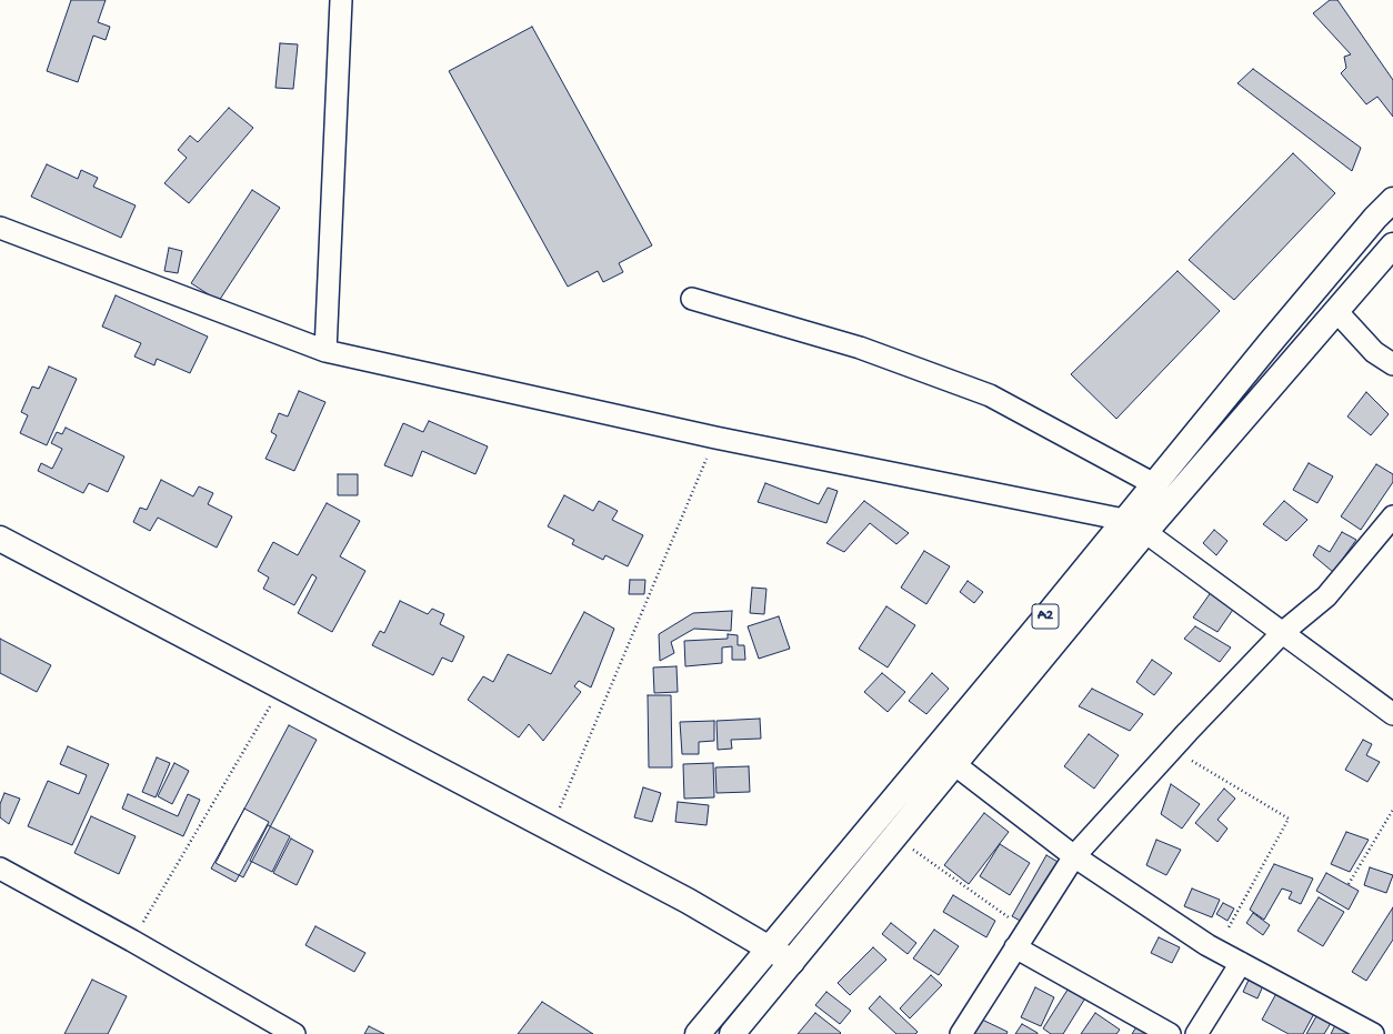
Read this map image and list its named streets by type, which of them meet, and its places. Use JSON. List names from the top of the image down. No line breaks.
{"streets":{"main road":["A2"]}}
